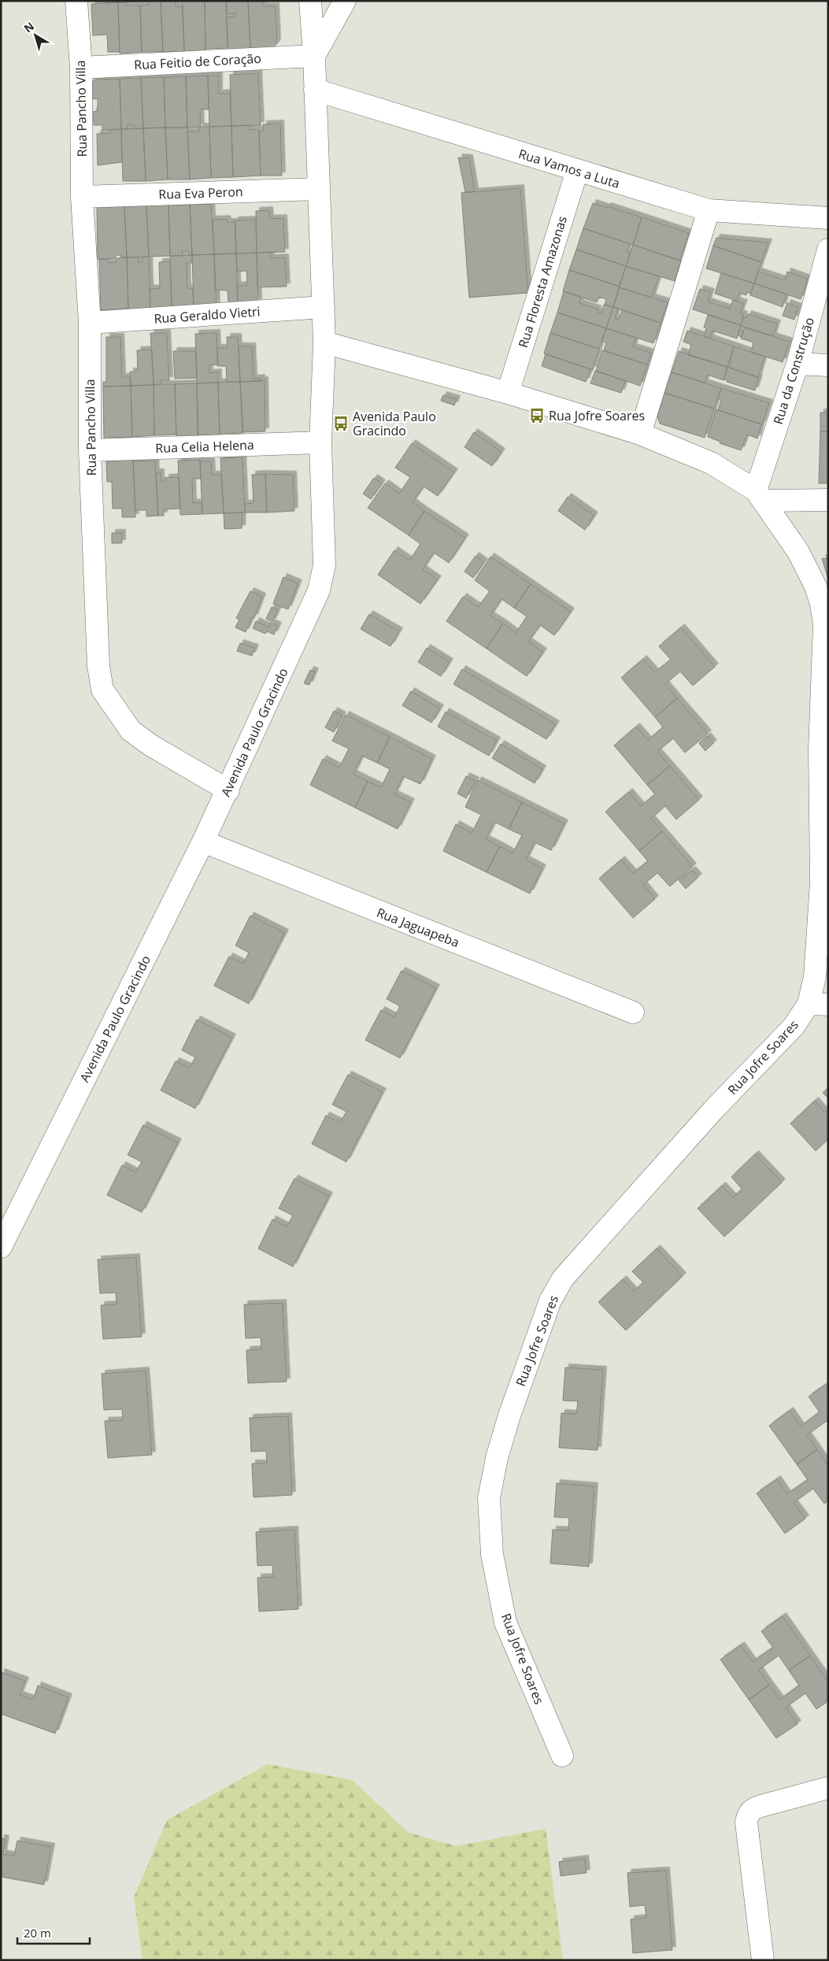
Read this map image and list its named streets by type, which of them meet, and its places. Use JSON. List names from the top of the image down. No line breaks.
{"streets":{"street":["Rua Feitio de Coração","Rua Pancho Villa","Rua Vamos a Luta","Rua Eva Peron","Rua Floresta Amazonas","Rua Geraldo Vietri","Rua da Construção","Rua Celia Helena","Avenida Paulo Gracindo","Rua Jaguapeba","Rua Jofre Soares"]},"crossings":[["Rua Feitio de Coração","Rua Pancho Villa"],["Rua Feitio de Coração","Avenida Paulo Gracindo"],["Rua Pancho Villa","Rua Eva Peron"],["Rua Pancho Villa","Rua Geraldo Vietri"],["Rua Pancho Villa","Rua Celia Helena"],["Rua Pancho Villa","Avenida Paulo Gracindo"],["Rua Vamos a Luta","Rua Floresta Amazonas"],["Rua Vamos a Luta","Avenida Paulo Gracindo"],["Rua Eva Peron","Avenida Paulo Gracindo"],["Rua Floresta Amazonas","Rua Jofre Soares"],["Rua Geraldo Vietri","Avenida Paulo Gracindo"],["Rua da Construção","Rua Jofre Soares"],["Rua Celia Helena","Avenida Paulo Gracindo"],["Avenida Paulo Gracindo","Rua Jaguapeba"],["Avenida Paulo Gracindo","Rua Jofre Soares"]],"places":{"bus stop":["Rua Jofre Soares","Avenida Paulo Gracindo"]},"scale_bar":"20 m","north":"top left"}
